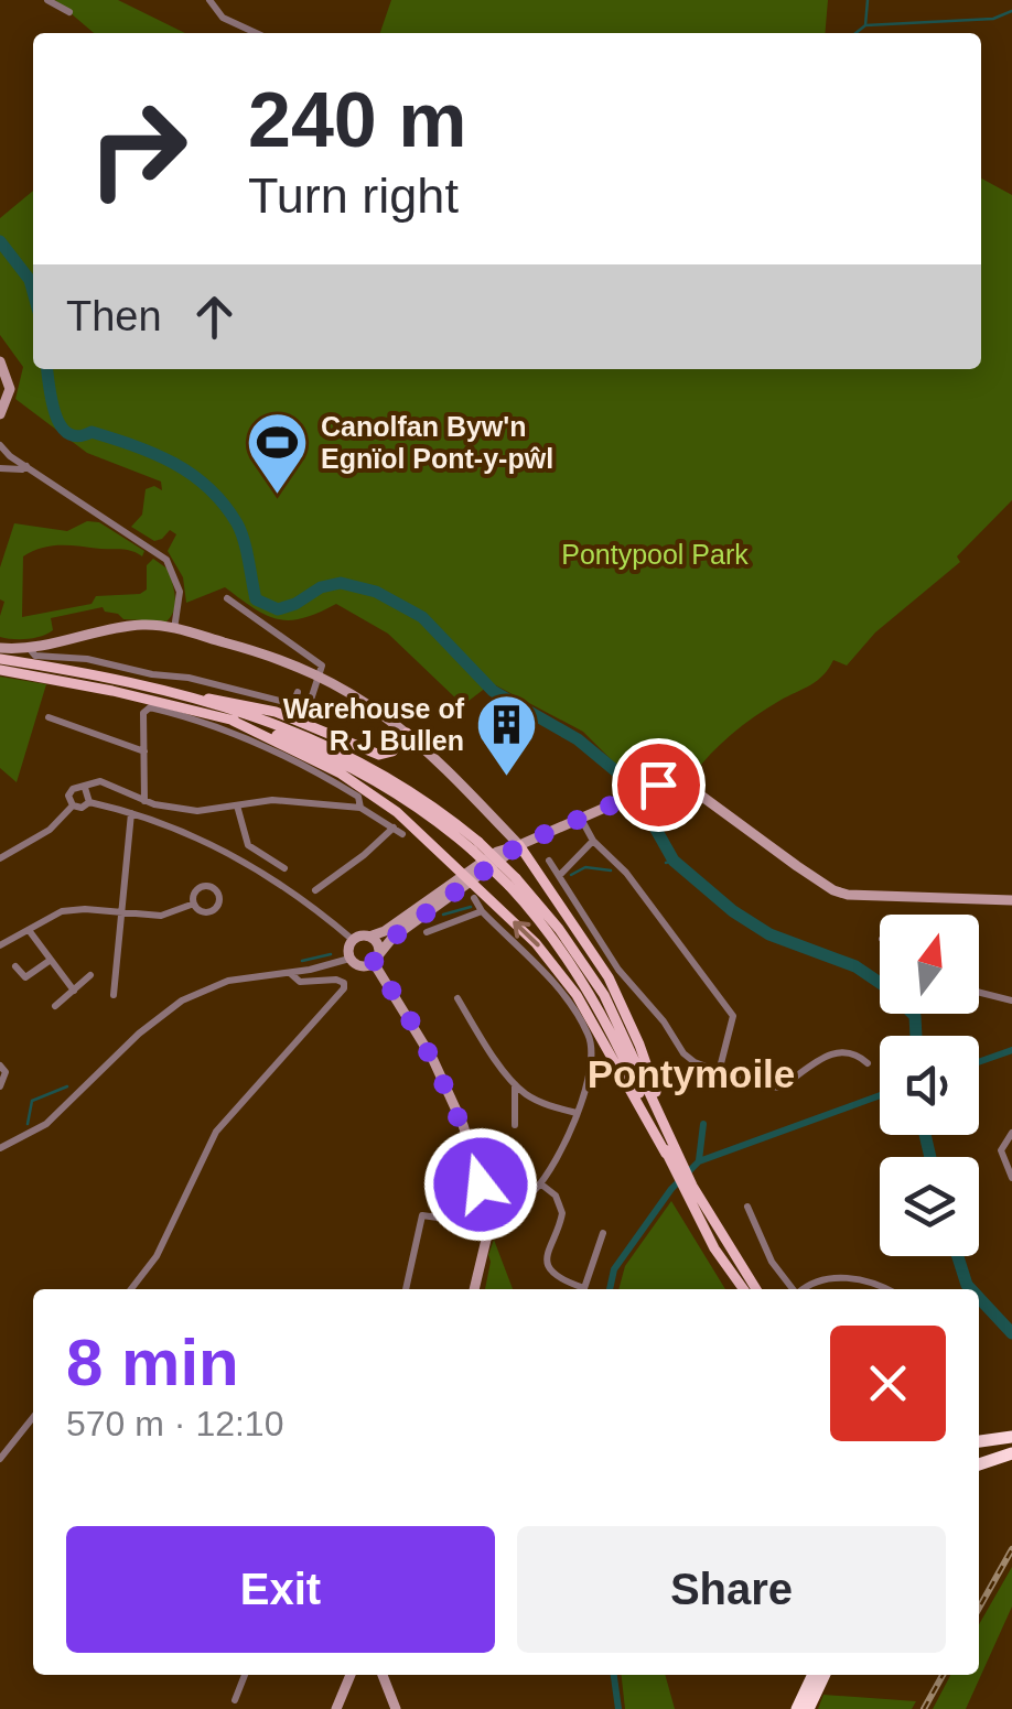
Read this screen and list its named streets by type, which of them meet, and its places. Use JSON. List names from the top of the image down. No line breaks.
{"districts":["Pontymoile"],"parks":["Pontypool Park"],"places":{"sports":["Canolfan Byw'n Egnïol Pont-y-pŵl"],"building":["Warehouse of R J Bullen"]},"north":"top","page":{"turn":["240 m","Turn right"],"then":"Then","heading":["8 min","570 m · 12:10"],"buttons":["Exit","Share"]}}
